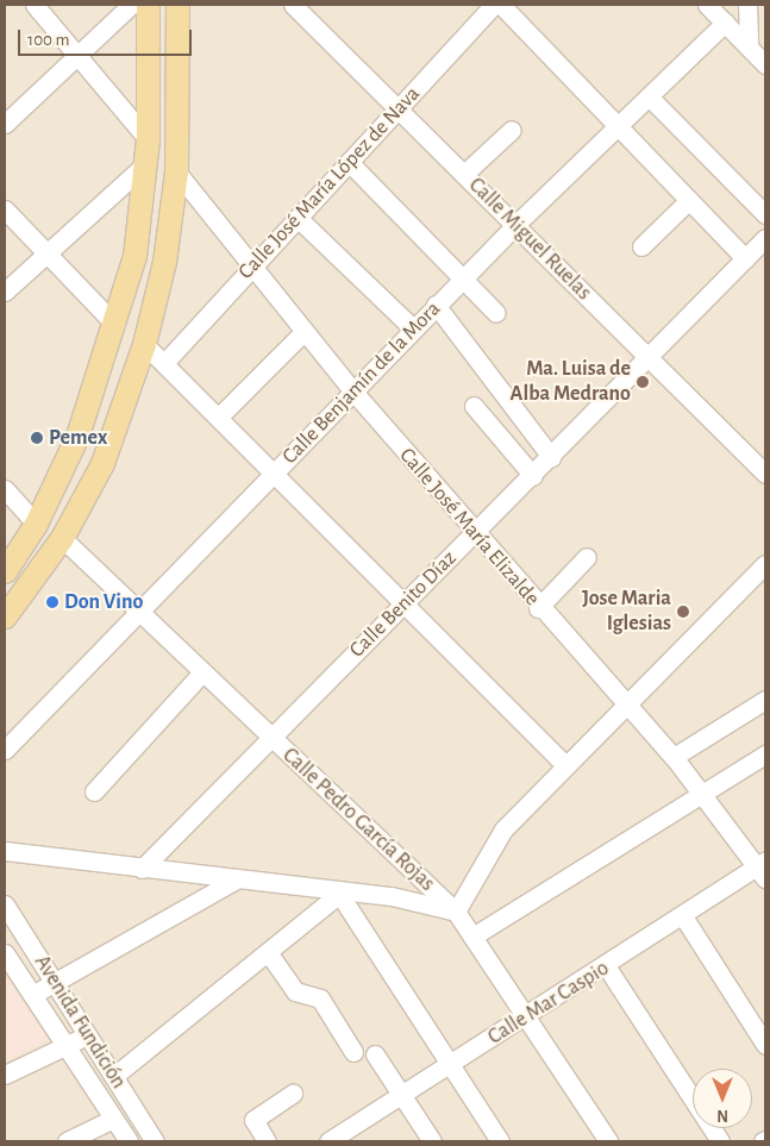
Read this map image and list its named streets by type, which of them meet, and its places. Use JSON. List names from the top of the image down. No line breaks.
{"streets":{"street":["Calle José María López de Nava","Calle Miguel Ruelas","Calle Benjamín de la Mora","Calle José María Elizalde","Calle Benito Díaz","Calle Pedro García Rojas","Calle Mar Caspio","Avenida Fundición"]},"crossings":[["Calle José María López de Nava","Calle Miguel Ruelas"],["Calle José María López de Nava","Calle José María Elizalde"],["Calle Miguel Ruelas","Calle Benjamín de la Mora"],["Calle Miguel Ruelas","Calle Benito Díaz"],["Calle Benjamín de la Mora","Calle José María Elizalde"],["Calle Benjamín de la Mora","Calle Pedro García Rojas"],["Calle José María Elizalde","Calle Benito Díaz"],["Calle José María Elizalde","Calle Mar Caspio"],["Calle Benito Díaz","Calle Pedro García Rojas"],["Calle Pedro García Rojas","Calle Mar Caspio"]],"places":["Ma. Luisa de Alba Medrano","Pemex","Don Vino","Jose Maria Iglesias"],"scale_bar":"100 m","north":"bottom"}
